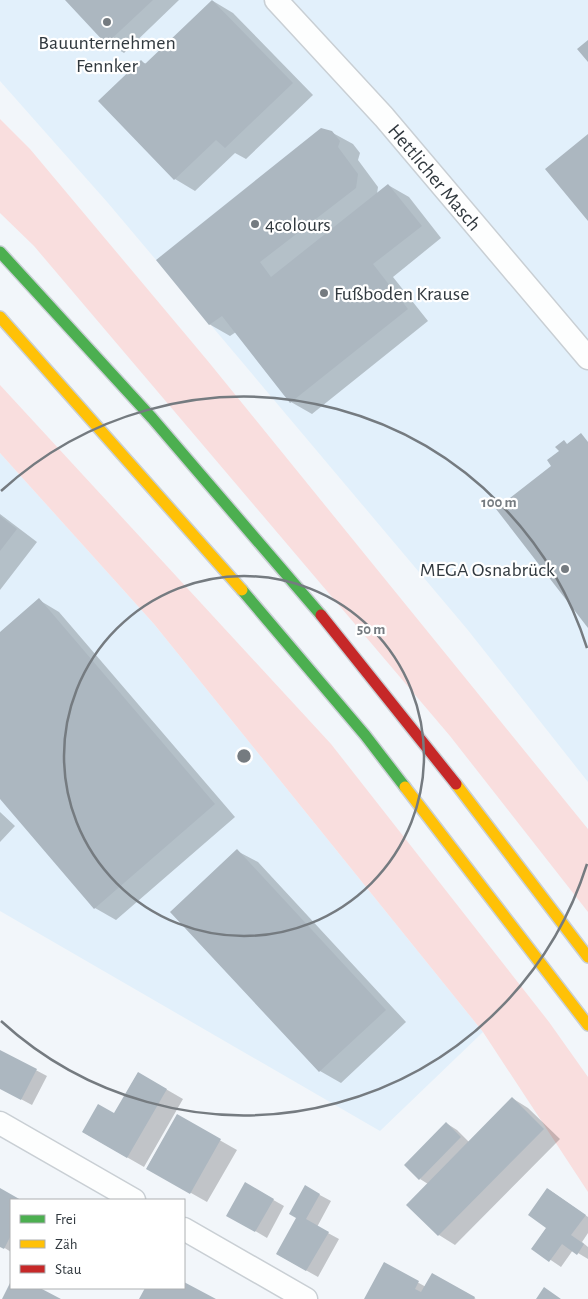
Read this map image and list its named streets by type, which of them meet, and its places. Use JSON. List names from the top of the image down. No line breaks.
{"streets":{"street":["Hettlicher Masch"]},"places":["Bauunternehmen Fennker","4colours","Fußboden Krause","MEGA Osnabrück"],"legend":["Frei","Zäh","Stau"],"rings":["100 m","50 m"]}
